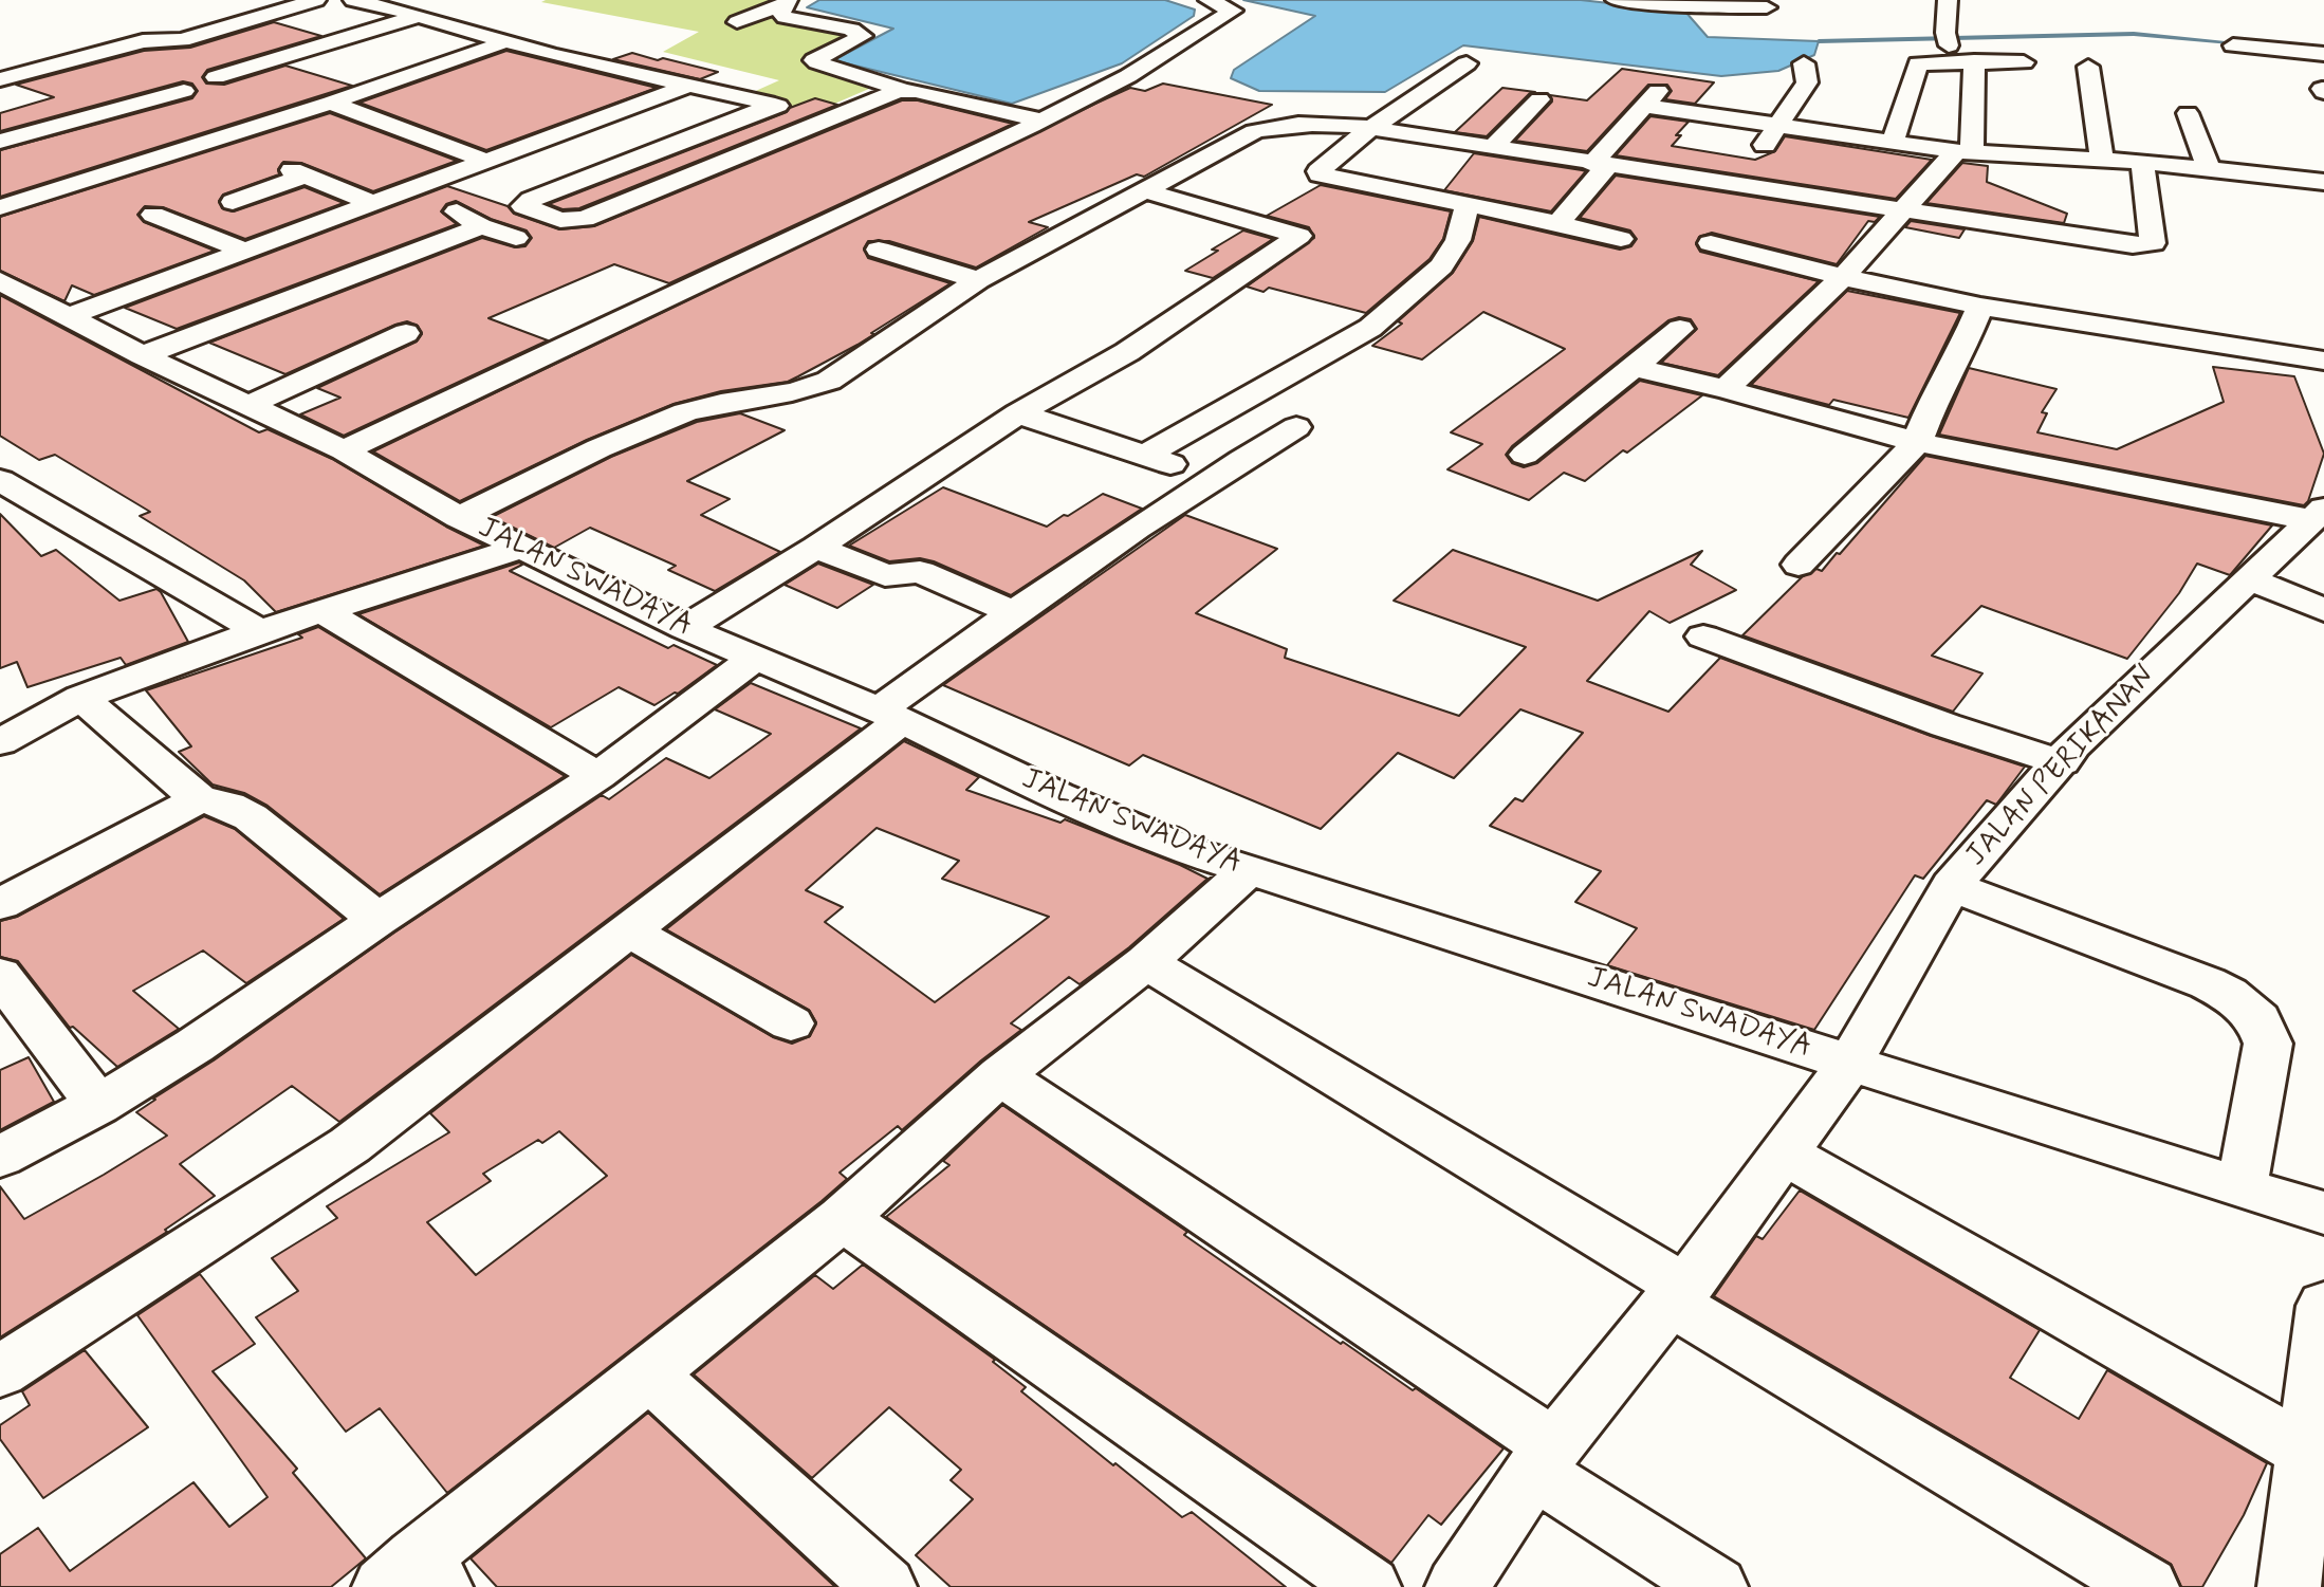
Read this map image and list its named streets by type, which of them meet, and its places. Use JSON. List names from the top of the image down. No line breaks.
{"streets":{"street":["JALAN SWADAYA","JALAN PERIKANAN"]},"crossings":[["JALAN SWADAYA","JALAN PERIKANAN"]]}
